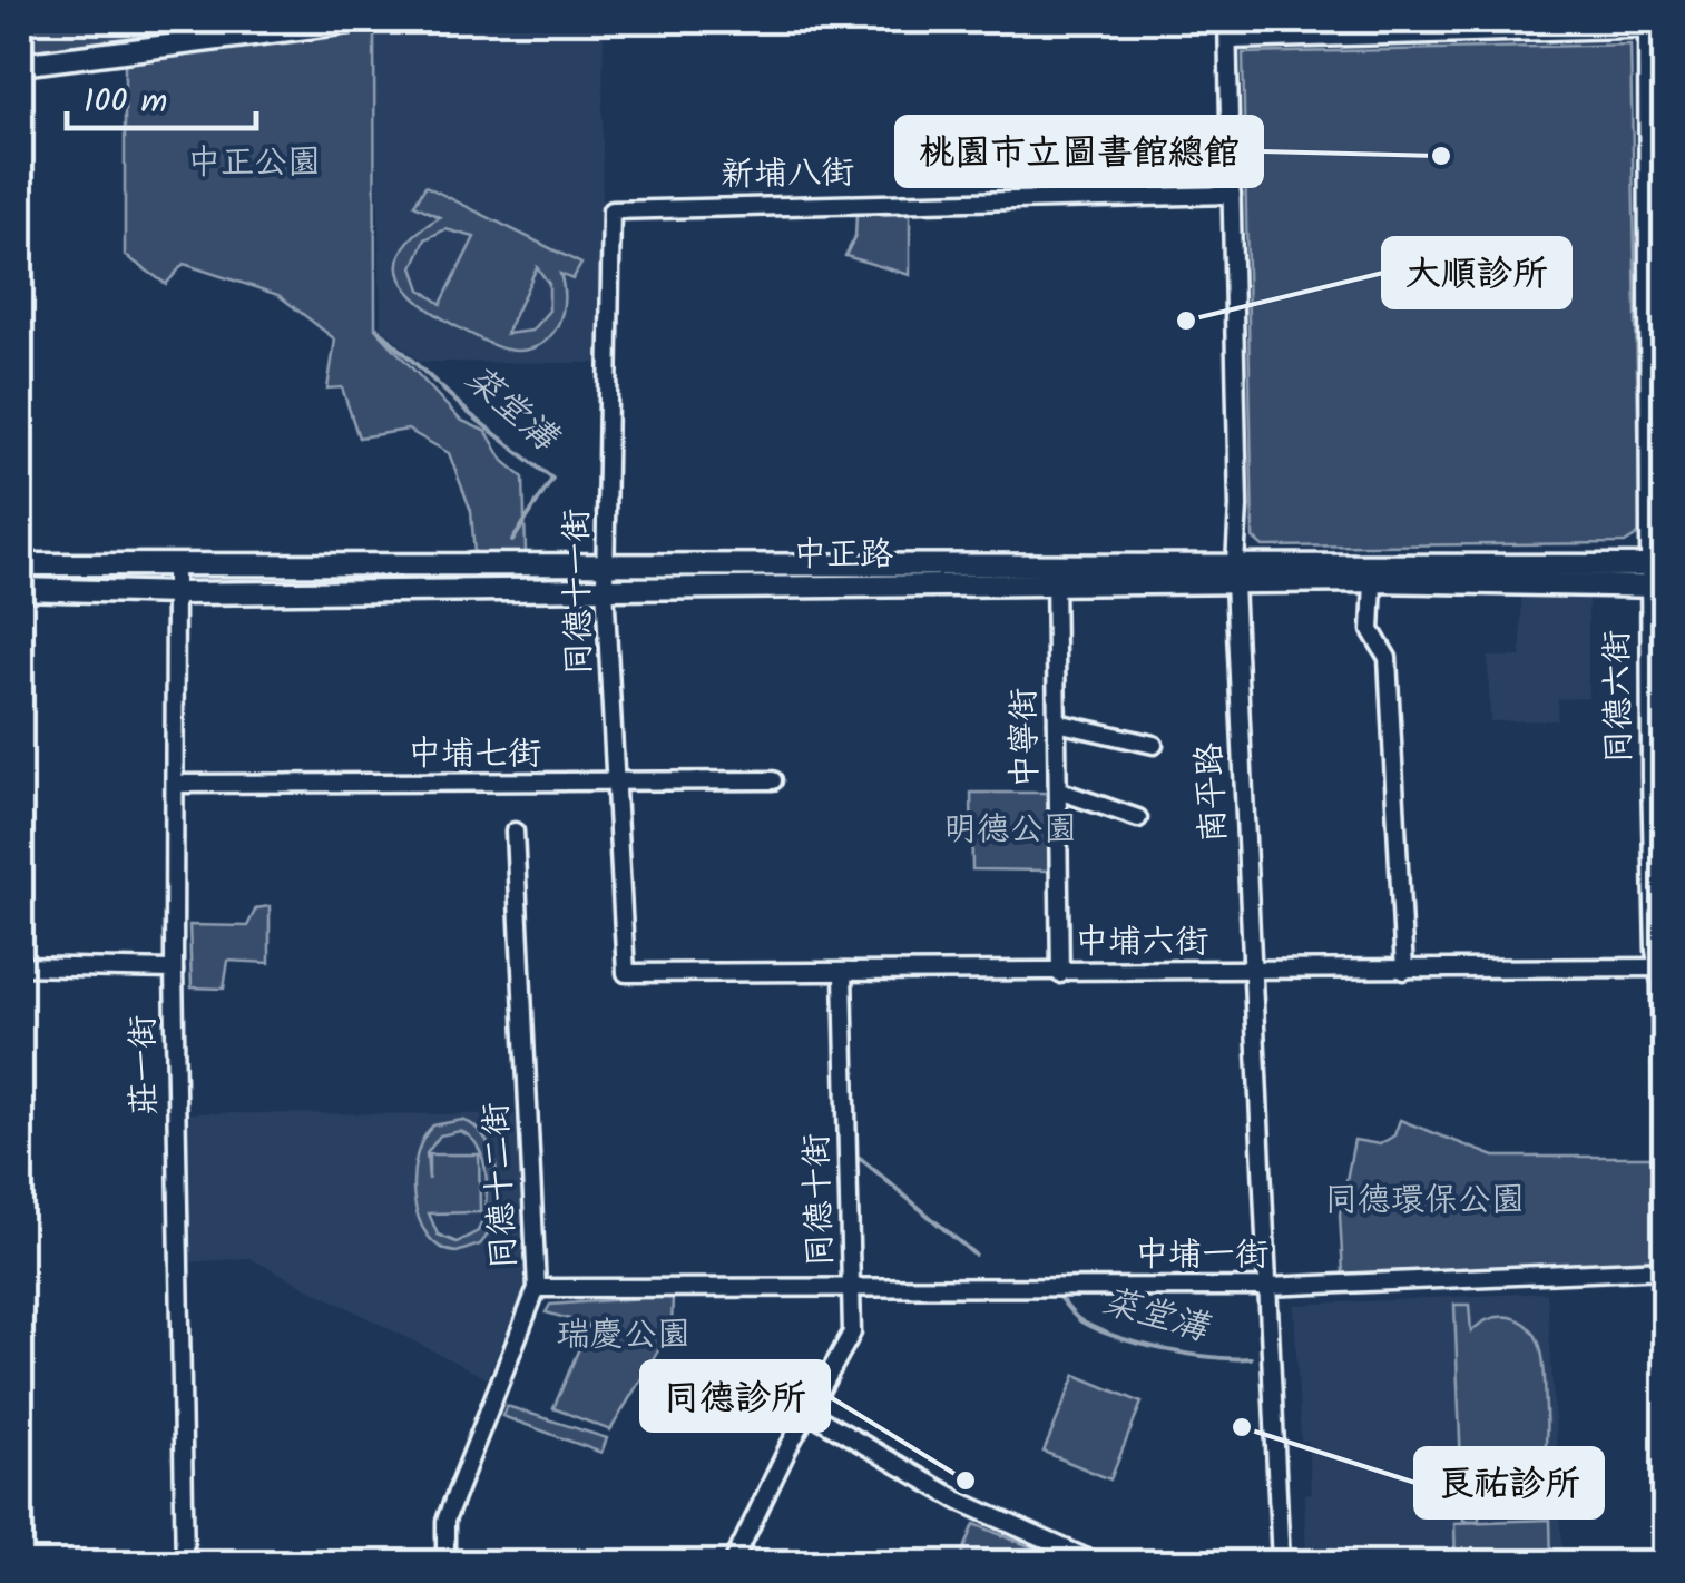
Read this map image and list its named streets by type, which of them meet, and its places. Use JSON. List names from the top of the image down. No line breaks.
{"streets":{"street":["新埔八街","中正路","同德十一街","同德六街","中寧街","中埔七街","南平路","中埔六街","莊一街","同德十二街","同德十街","中埔一街"]},"crossings":[["新埔八街","同德十一街"],["新埔八街","南平路"],["中正路","同德十一街"],["中正路","同德六街"],["中正路","中寧街"],["中正路","南平路"],["中正路","莊一街"],["同德十一街","中埔七街"],["同德十一街","中埔六街"],["同德六街","中埔六街"],["同德六街","中埔一街"],["中寧街","中埔六街"],["中埔七街","莊一街"],["南平路","中埔六街"],["南平路","中埔一街"],["中埔六街","同德十街"],["同德十二街","中埔一街"],["同德十街","中埔一街"]],"water":["菜堂溝"],"parks":["中正公園","明德公園","同德環保公園","瑞慶公園"],"places":["桃園市立圖書館總館","大順診所","良祐診所","同德診所"],"scale_bar":"100 m"}
